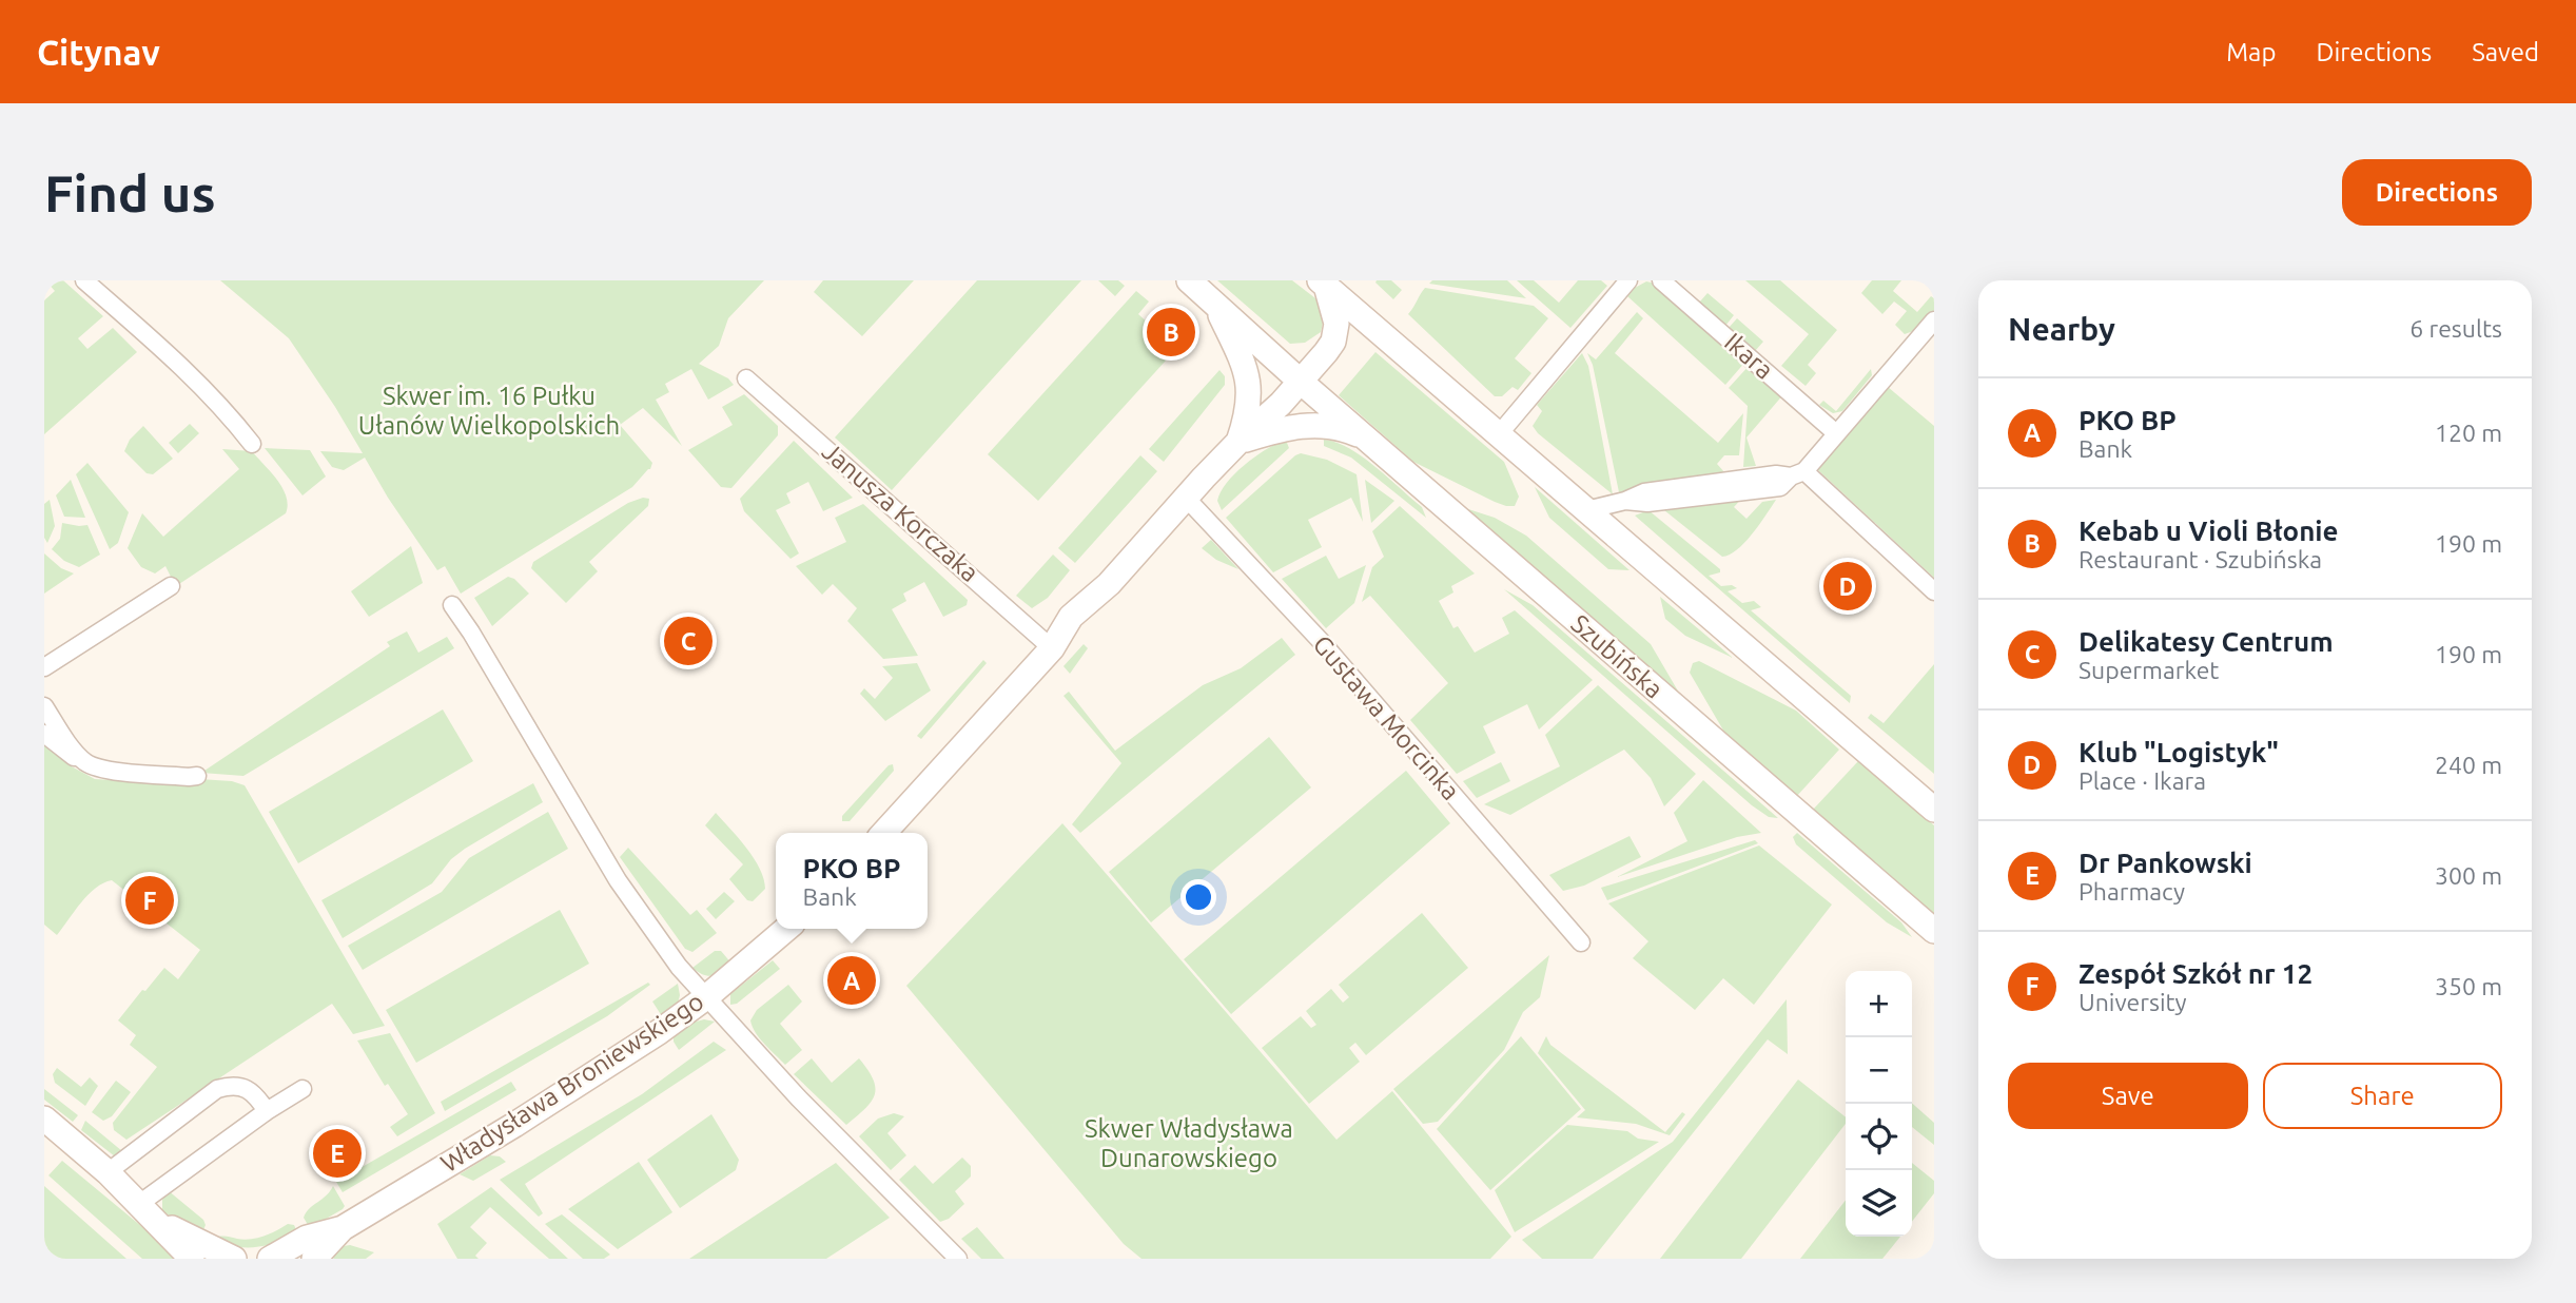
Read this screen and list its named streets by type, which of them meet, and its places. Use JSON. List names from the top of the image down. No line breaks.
{"streets":{"street":["Ikara","Janusza Korczaka","Szubińska","Gustawa Morcinka","Władysława Broniewskiego"]},"parks":["Skwer im. 16 Pułku Ułanów Wielkopolskich","Skwer Władysława Dunarowskiego"],"page":{"header":"Citynav","nav":["Map","Directions","Saved"],"buttons":["Directions",["Save","Share"]],"title":"Find us","heading":["Nearby","6 results"],"pins":["B","D","C","F","A","E"],"list":[{"mark":"A","name":"PKO BP","note":"Bank","value":"120 m"},{"mark":"B","name":"Kebab u Violi Błonie","note":"Restaurant · Szubińska","value":"190 m"},{"mark":"C","name":"Delikatesy Centrum","note":"Supermarket","value":"190 m"},{"mark":"D","name":"Klub \"Logistyk\"","note":"Place · Ikara","value":"240 m"},{"mark":"E","name":"Dr Pankowski","note":"Pharmacy","value":"300 m"},{"mark":"F","name":"Zespół Szkół nr 12","note":"University","value":"350 m"}],"popup":["PKO BP","Bank"],"map_buttons":["+","−"]}}
